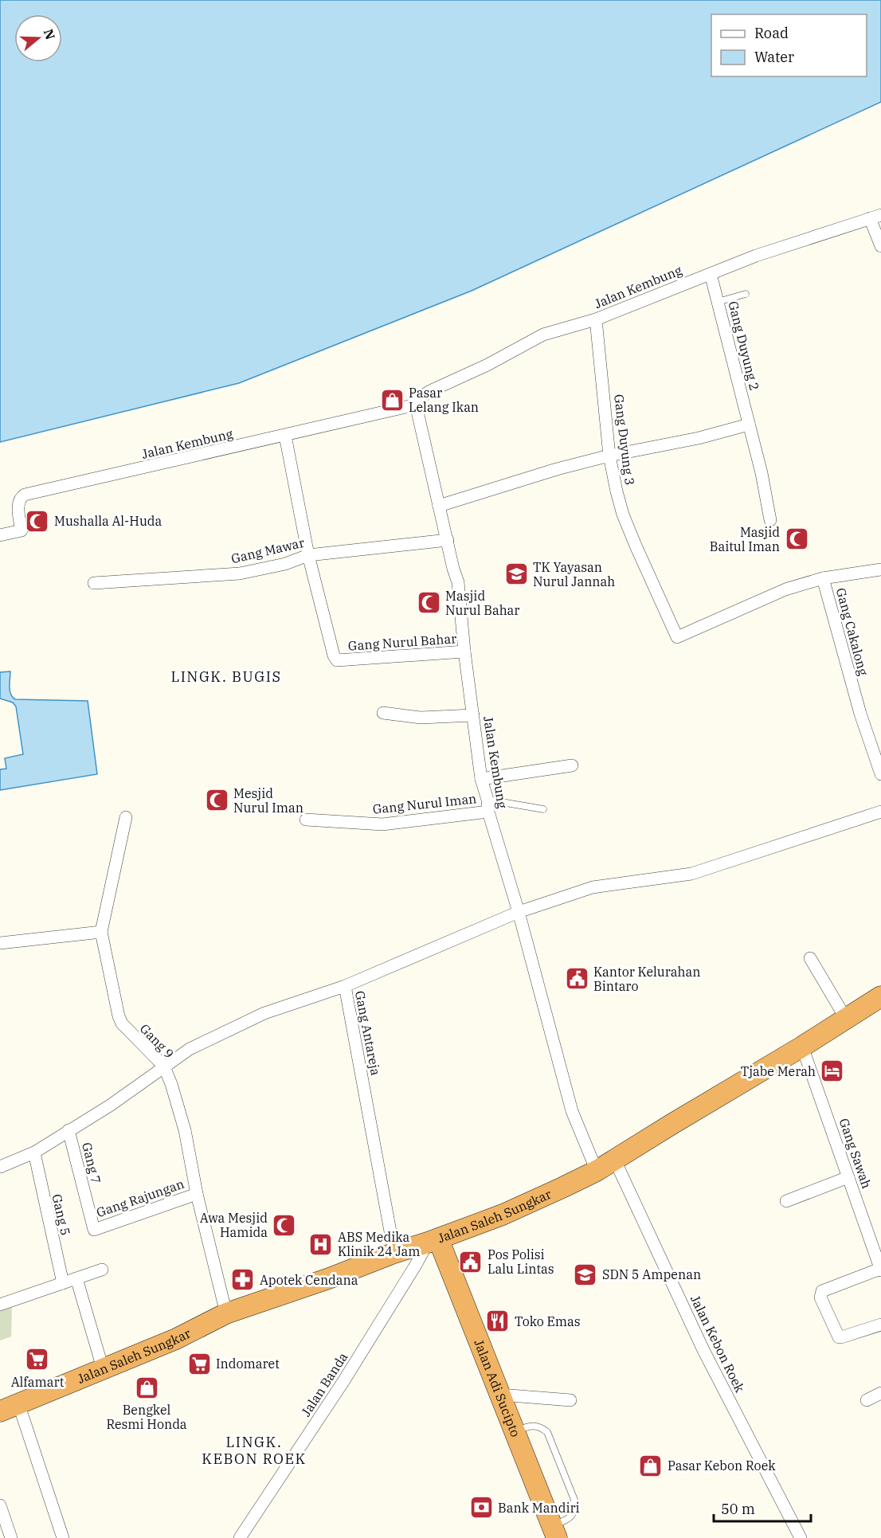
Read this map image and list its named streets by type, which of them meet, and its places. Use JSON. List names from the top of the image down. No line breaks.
{"streets":{"highway":["Jalan Saleh Sungkar","Jalan Adi Sucipto"],"street":["Jalan Kembung","Gang Duyung 2","Gang Duyung 3","Gang Mawar","Gang Cakalong","Gang Nurul Bahar","Gang Nurul Iman","Gang Antareja","Gang 9","Gang Sawah","Gang 7","Gang Rajungan","Gang 5","Jalan Kebon Roek","Jalan Banda"]},"crossings":[["Jalan Kembung","Gang Duyung 2"],["Jalan Kembung","Gang Duyung 3"],["Jalan Kembung","Gang Mawar"],["Jalan Kembung","Gang Nurul Bahar"],["Jalan Kembung","Gang Nurul Iman"],["Jalan Kembung","Jalan Saleh Sungkar"],["Gang Duyung 3","Gang Cakalong"],["Gang Mawar","Gang Nurul Bahar"],["Gang Antareja","Gang 9"],["Gang Antareja","Gang 7"],["Gang Antareja","Gang 5"],["Gang Antareja","Jalan Saleh Sungkar"],["Gang 9","Gang Rajungan"],["Gang 9","Jalan Saleh Sungkar"],["Gang Sawah","Jalan Saleh Sungkar"],["Gang 7","Gang Rajungan"],["Jalan Saleh Sungkar","Jalan Kebon Roek"],["Jalan Saleh Sungkar","Jalan Banda"],["Jalan Saleh Sungkar","Jalan Adi Sucipto"],["Jalan Banda","Jalan Adi Sucipto"]],"districts":["LINGK. BUGIS","LINGK. KEBON ROEK"],"places":{"shop":["Pasar Lelang Ikan","Bengkel Resmi Honda","Pasar Kebon Roek"],"mosque":["Mushalla Al-Huda","Masjid Baitul Iman","Masjid Nurul Bahar","Mesjid Nurul Iman","Awa Mesjid Hamida"],"school or university":["TK Yayasan Nurul Jannah","SDN 5 Ampenan"],"public building":["Kantor Kelurahan Bintaro","Pos Polisi Lalu Lintas"],"hotel":["Tjabe Merah"],"hospital":["ABS Medika Klinik 24 Jam"],"pharmacy":["Apotek Cendana"],"restaurant":["Toko Emas"],"supermarket":["Alfamart","Indomaret"],"bank":["Bank Mandiri"]},"legend":["Road","Water"],"scale_bar":"50 m","north":"right"}
